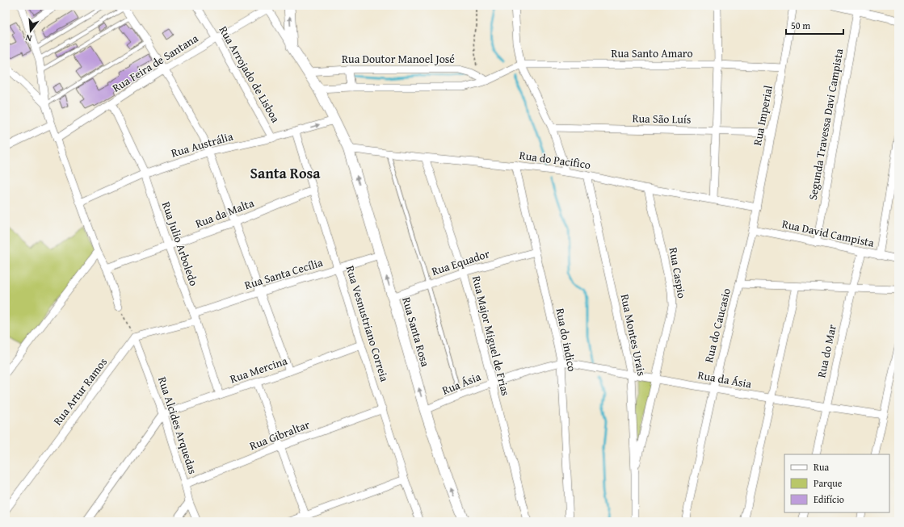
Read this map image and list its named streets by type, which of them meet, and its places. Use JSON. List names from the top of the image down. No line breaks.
{"streets":{"street":["Rua Santo Amaro","Rua Doutor Manoel José","Rua Feira de Santana","Rua Arrojado de Lisboa","Rua Imperial","Rua São Luís","Segunda Travessa Davi Campista","Rua Austrália","Rua do Pacifico","Rua da Malta","Rua David Campista","Rua Julio Arboledo","Rua Equador","Rua Caspio","Rua Santa Cecília","Rua Vesnustriano Correia","Rua do Caucasio","Rua Santa Rosa","Rua Montes Urais","Rua Major Miguel de Frias","Rua do indico","Rua do Mar","Rua Mercina","Rua da Ásia","Rua Ásia","Rua Artur Ramos","Rua Alcides Arquedas","Rua Gibraltar"]},"crossings":[["Rua Santo Amaro","Rua Imperial"],["Rua Doutor Manoel José","Rua Santa Rosa"],["Rua Feira de Santana","Rua Arrojado de Lisboa"],["Rua Feira de Santana","Rua Julio Arboledo"],["Rua Arrojado de Lisboa","Rua Austrália"],["Rua Imperial","Rua São Luís"],["Rua Imperial","Rua do Pacifico"],["Rua Imperial","Rua David Campista"],["Rua Imperial","Rua do Caucasio"],["Segunda Travessa Davi Campista","Rua David Campista"],["Rua Austrália","Rua Julio Arboledo"],["Rua Austrália","Rua Vesnustriano Correia"],["Rua Austrália","Rua Santa Rosa"],["Rua do Pacifico","Rua Caspio"],["Rua do Pacifico","Rua Santa Rosa"],["Rua do Pacifico","Rua Montes Urais"],["Rua do Pacifico","Rua Major Miguel de Frias"],["Rua do Pacifico","Rua do indico"],["Rua da Malta","Rua Julio Arboledo"],["Rua da Malta","Rua Vesnustriano Correia"],["Rua David Campista","Rua do Caucasio"],["Rua David Campista","Rua do Mar"],["Rua Julio Arboledo","Rua Santa Cecília"],["Rua Julio Arboledo","Rua Mercina"],["Rua Equador","Rua Santa Rosa"],["Rua Equador","Rua Major Miguel de Frias"],["Rua Equador","Rua do indico"],["Rua Caspio","Rua Montes Urais"],["Rua Caspio","Rua da Ásia"],["Rua Santa Cecília","Rua Vesnustriano Correia"],["Rua Santa Cecília","Rua Santa Rosa"],["Rua Vesnustriano Correia","Rua Mercina"],["Rua Vesnustriano Correia","Rua Gibraltar"],["Rua do Caucasio","Rua da Ásia"],["Rua Santa Rosa","Rua Ásia"],["Rua Montes Urais","Rua da Ásia"],["Rua Major Miguel de Frias","Rua Ásia"],["Rua do indico","Rua da Ásia"],["Rua do indico","Rua Ásia"],["Rua do Mar","Rua da Ásia"],["Rua Mercina","Rua Alcides Arquedas"],["Rua da Ásia","Rua Ásia"],["Rua Artur Ramos","Rua Alcides Arquedas"],["Rua Alcides Arquedas","Rua Gibraltar"]],"one_way":["Rua Santa Rosa"],"districts":["Santa Rosa"],"legend":["Rua","Parque","Edifício"],"scale_bar":"50 m","north":"bottom"}
